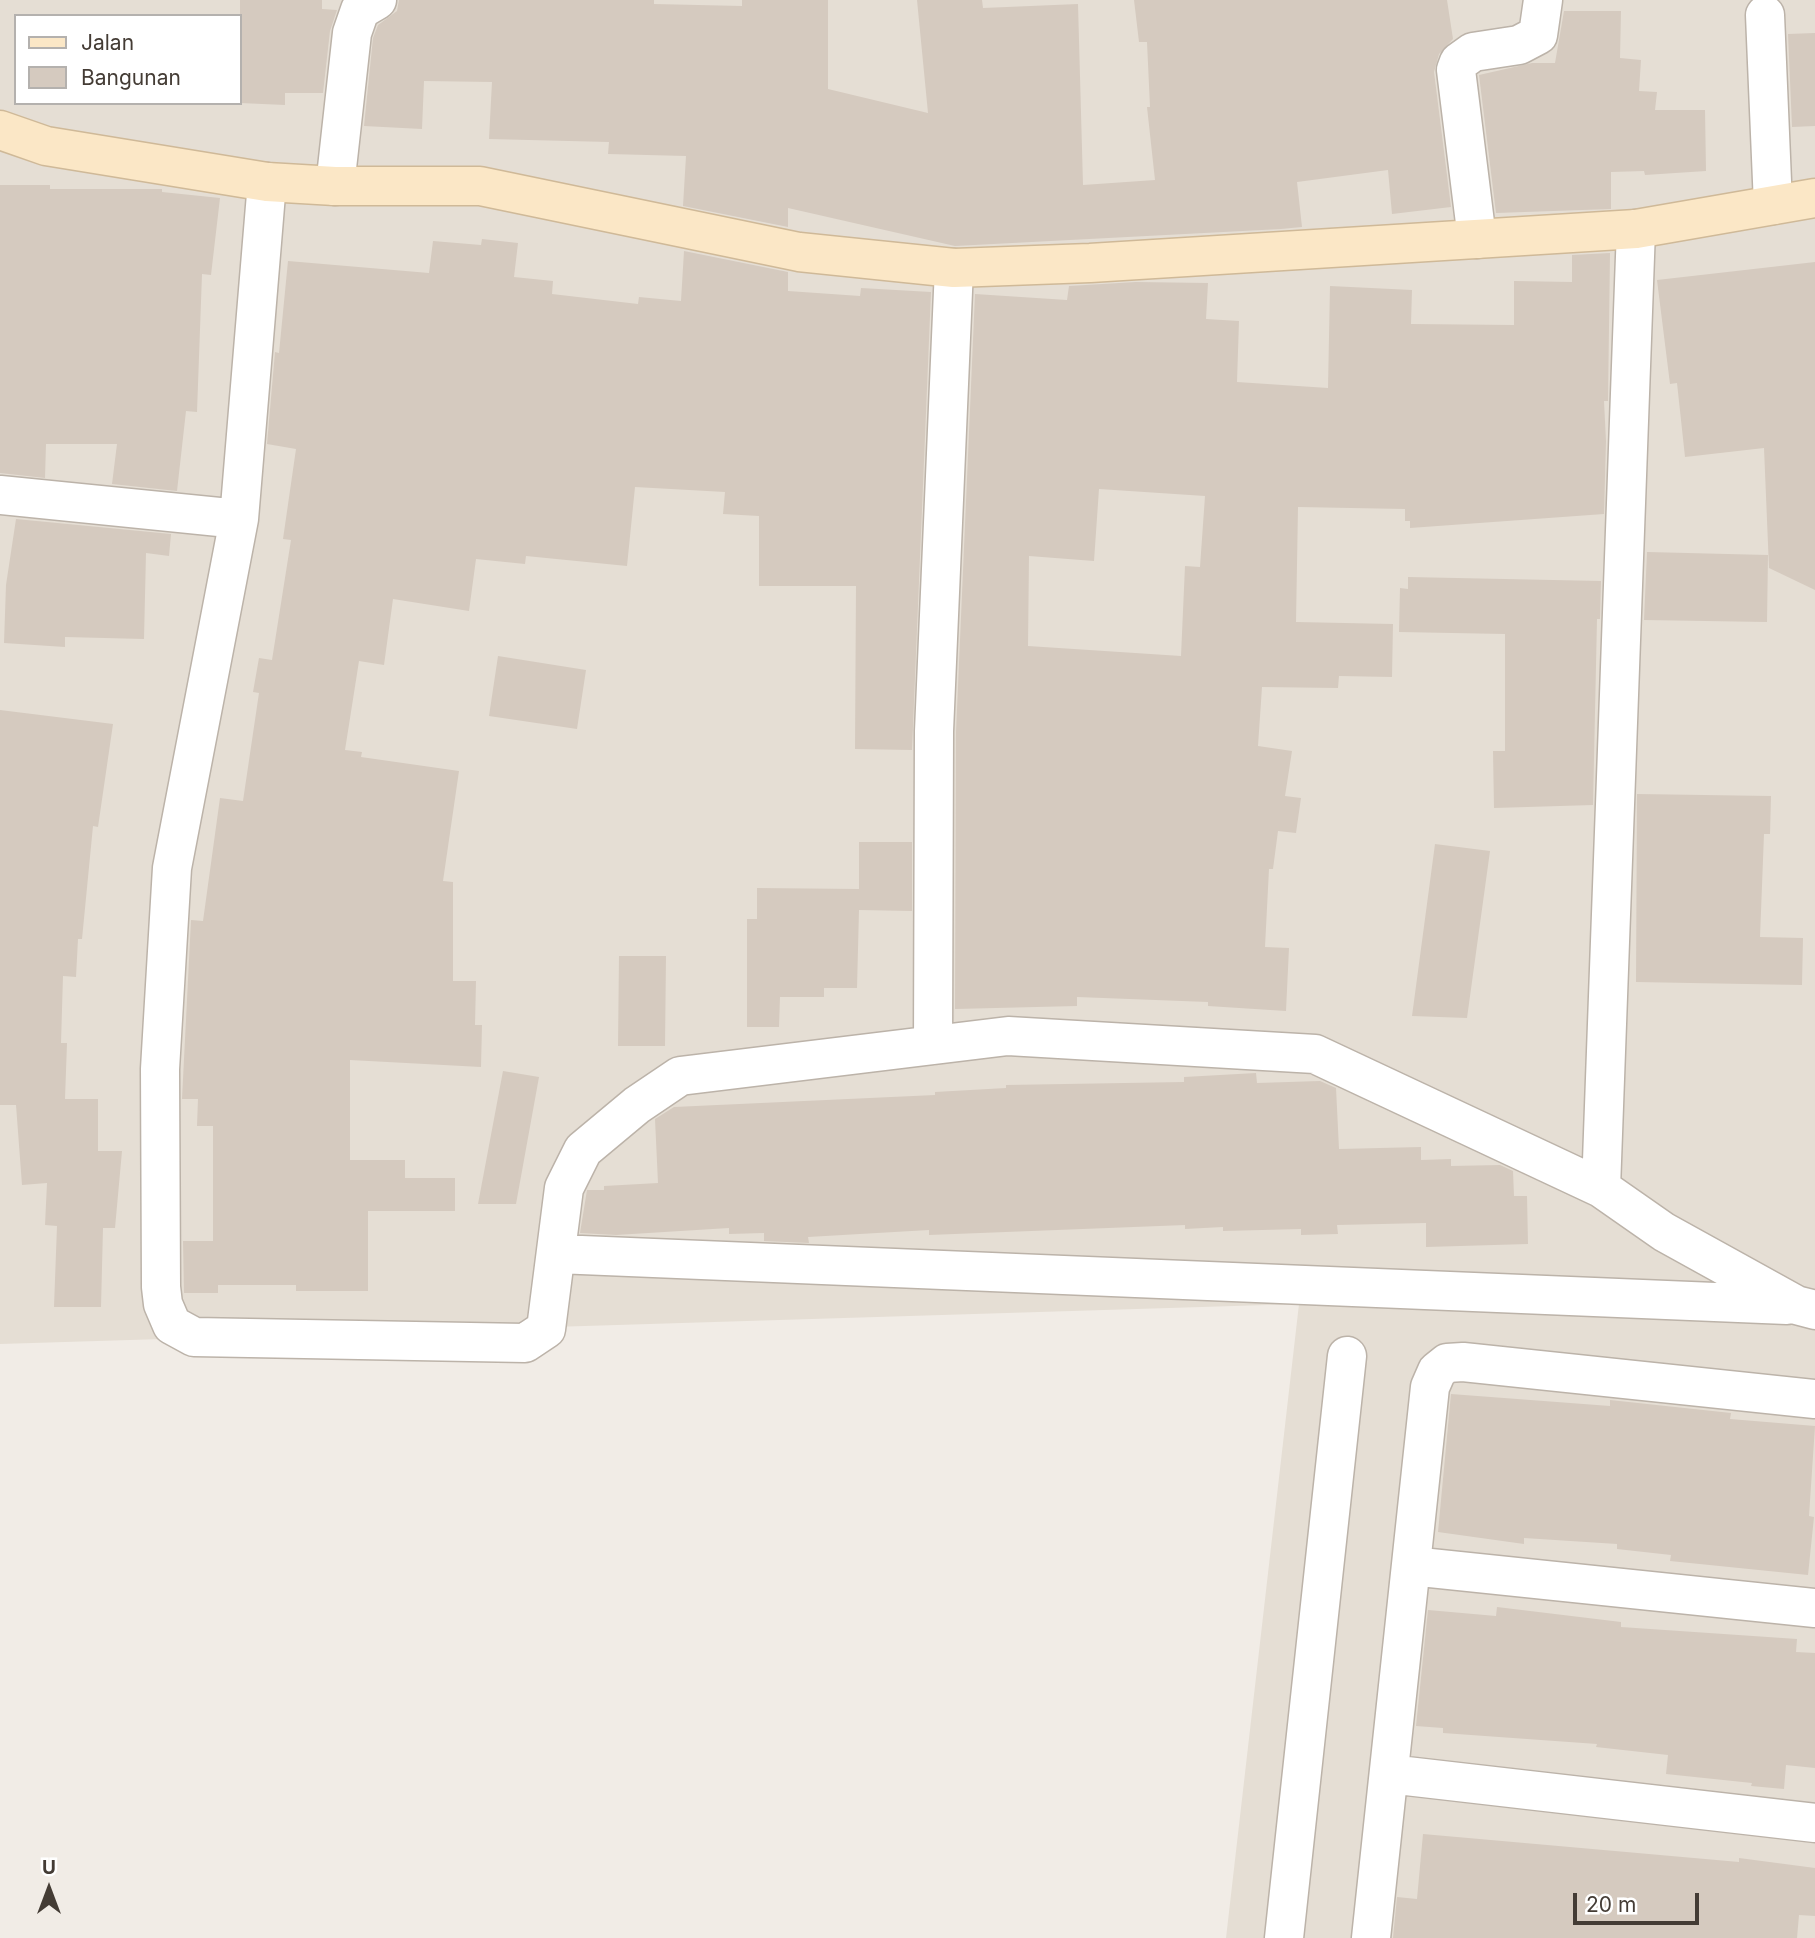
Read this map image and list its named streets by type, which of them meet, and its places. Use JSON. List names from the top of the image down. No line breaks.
{"legend":["Jalan","Bangunan"],"scale_bar":"20 m","north":"top"}
